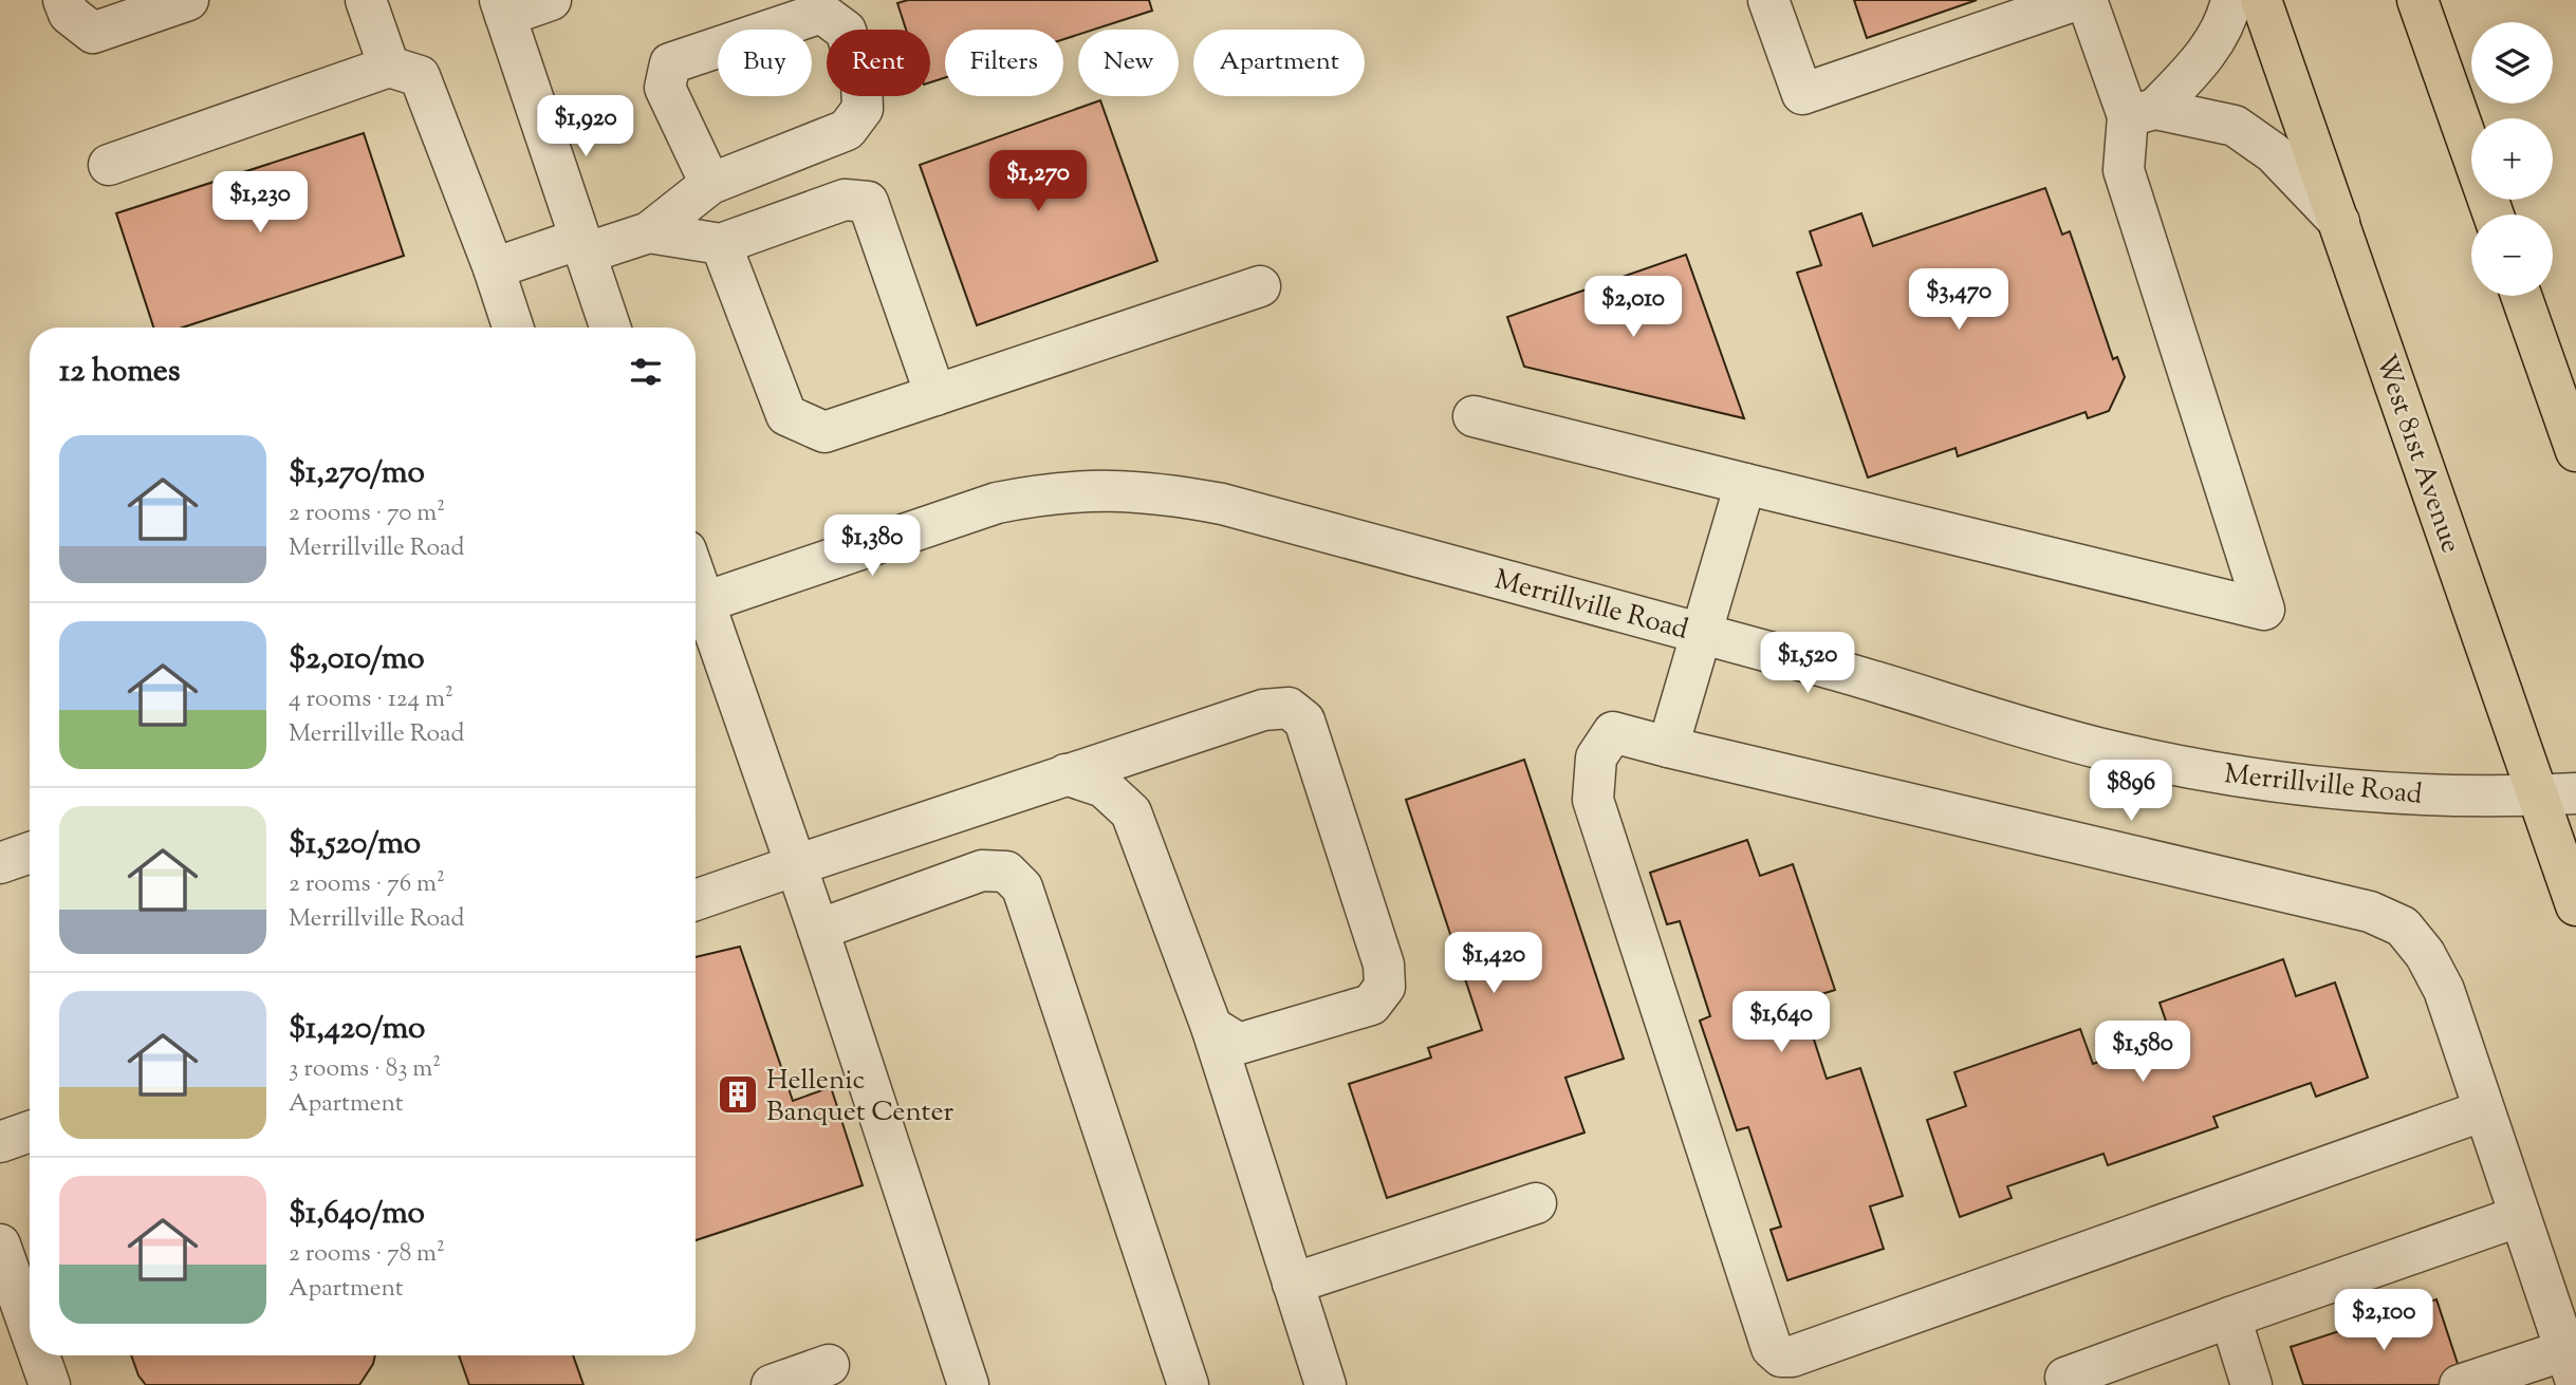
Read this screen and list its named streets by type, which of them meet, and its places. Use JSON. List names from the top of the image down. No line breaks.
{"streets":{"main road":["West 81st Avenue"],"street":["Merrillville Road"]},"crossings":[["West 81st Avenue","Merrillville Road"]],"places":{"building":["Hellenic Banquet Center"]},"page":{"map_buttons":["+","−"],"chip":["Buy","Rent","Filters","New","Apartment"],"price":["$1,920","$1,270","$1,230","$3,470","$2,010","$1,380","$1,520","$896","$1,420","$1,640","$1,580","$2,100"],"heading":"12 homes","list":[{"name":"$1,270/mo","note":"2 rooms · 70 m² · Merrillville Road"},{"name":"$2,010/mo","note":"4 rooms · 124 m² · Merrillville Road"},{"name":"$1,520/mo","note":"2 rooms · 76 m² · Merrillville Road"},{"name":"$1,420/mo","note":"3 rooms · 83 m² · Apartment"},{"name":"$1,640/mo","note":"2 rooms · 78 m² · Apartment"}]}}
